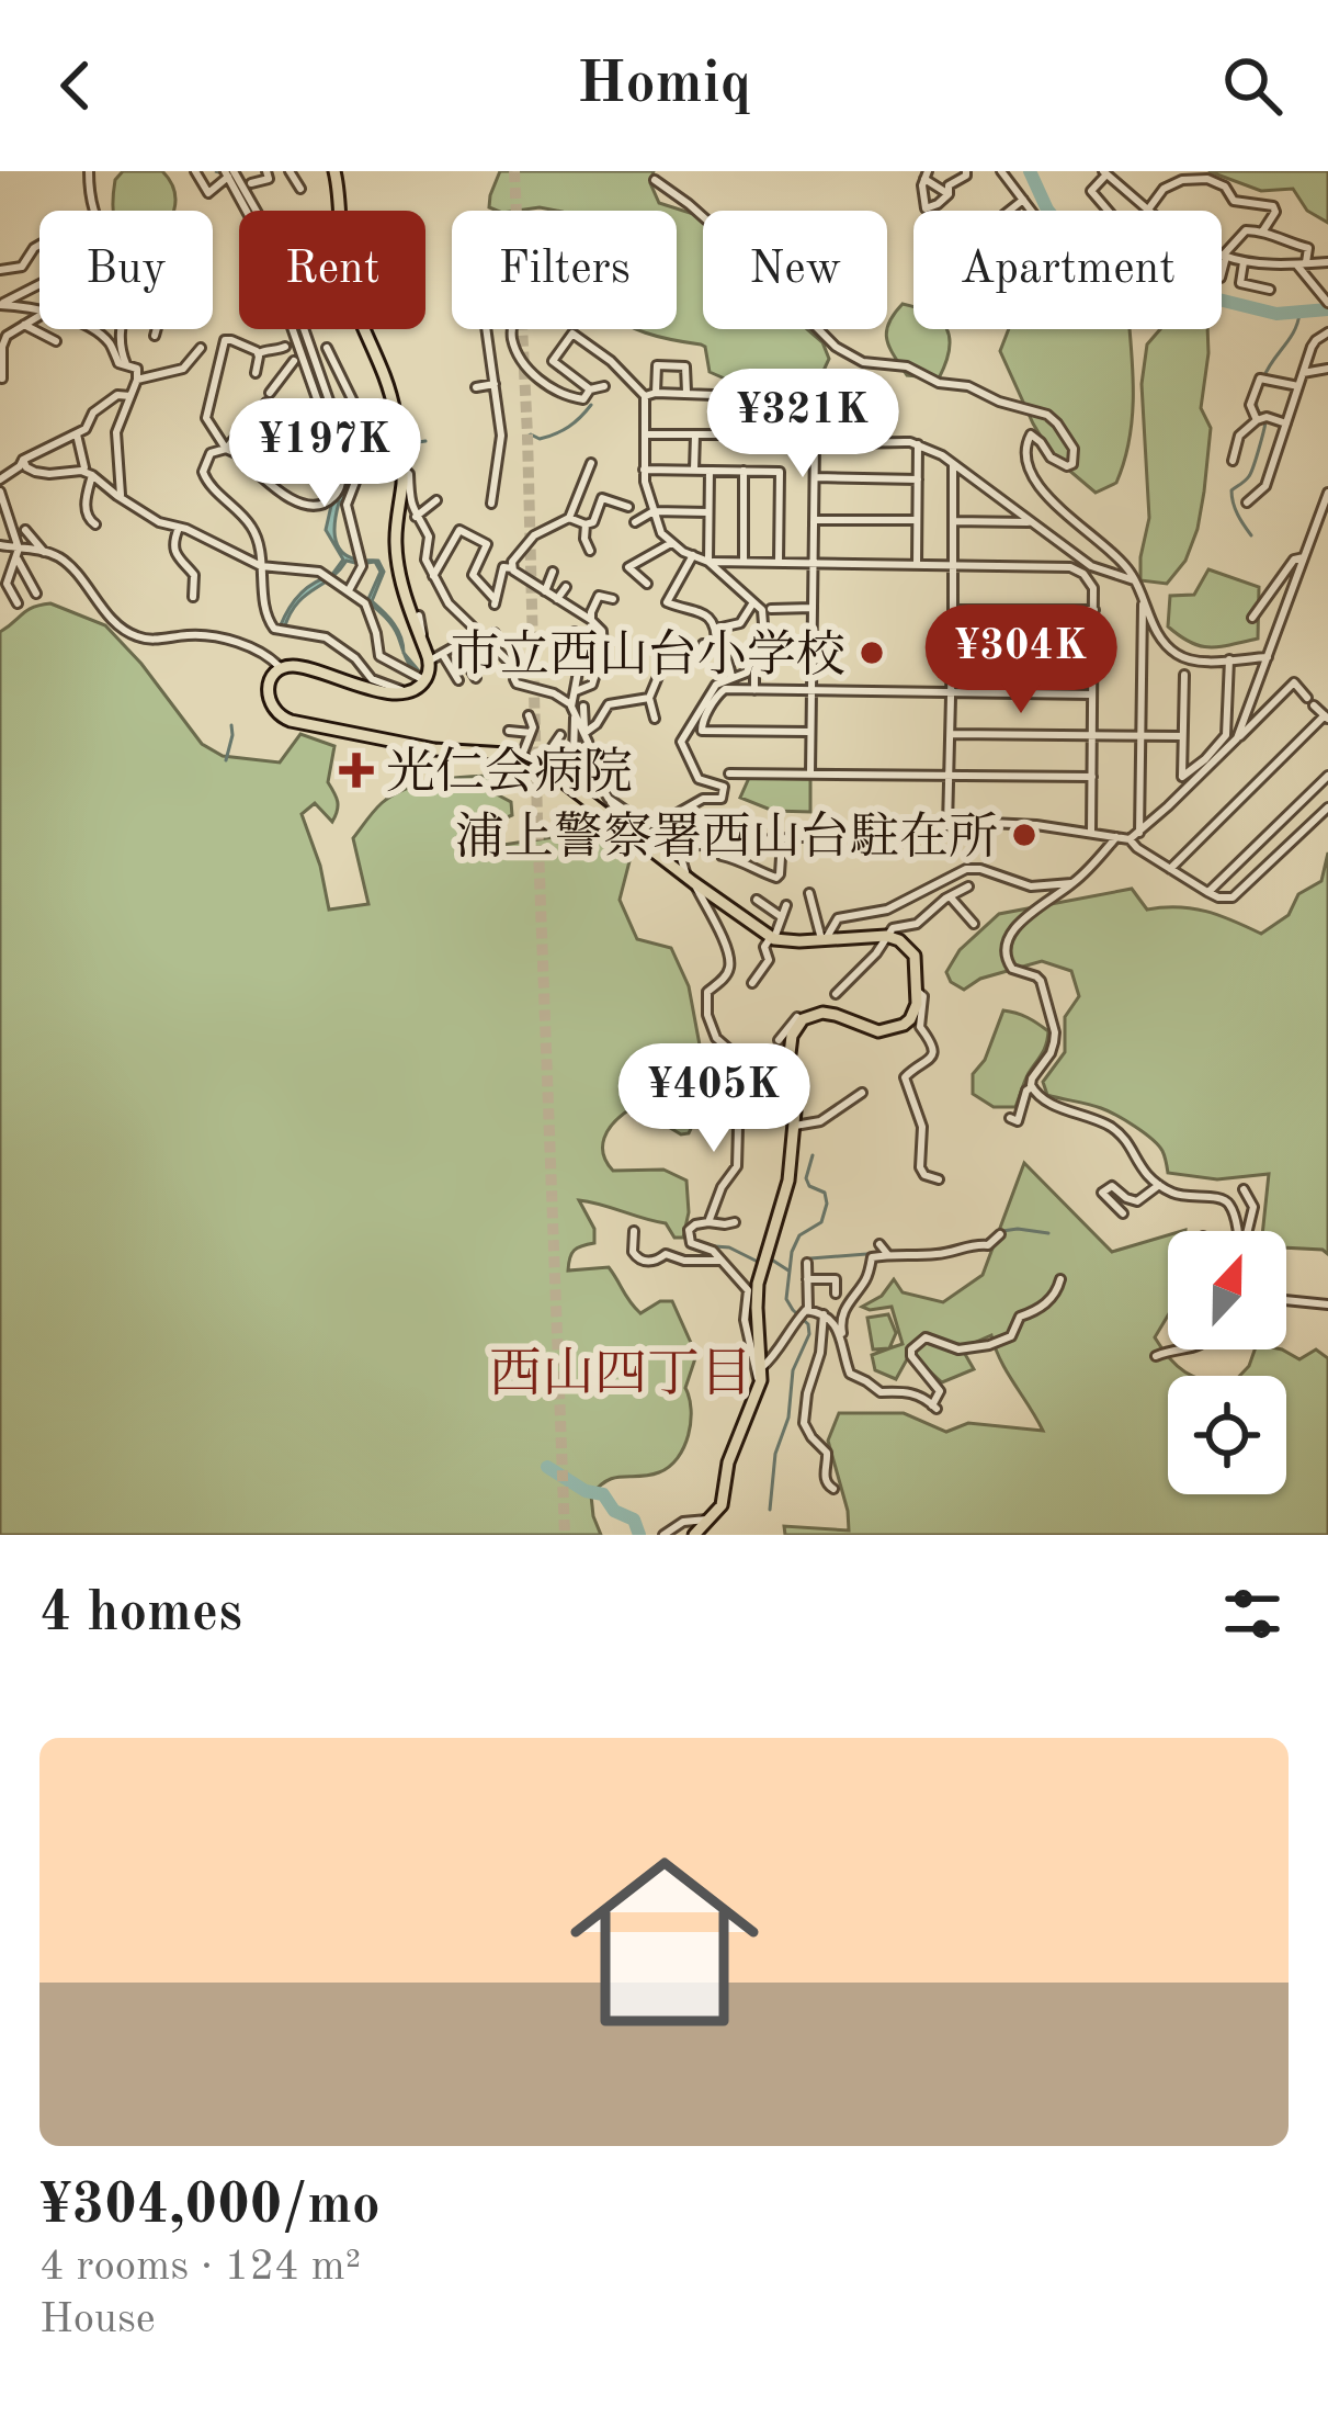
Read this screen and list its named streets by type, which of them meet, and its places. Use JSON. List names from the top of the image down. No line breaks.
{"districts":["西山四丁目"],"places":{"other":["市立西山台小学校","浦上警察署西山台駐在所"],"health":["光仁会病院"]},"north":"top","page":{"header":"Homiq","chip":["Buy","Rent","Filters","New","Apartment"],"price":["¥321K","¥197K","¥304K","¥405K"],"heading":"4 homes","list":[{"name":"¥304,000/mo","note":"4 rooms · 124 m² · House"}]}}
